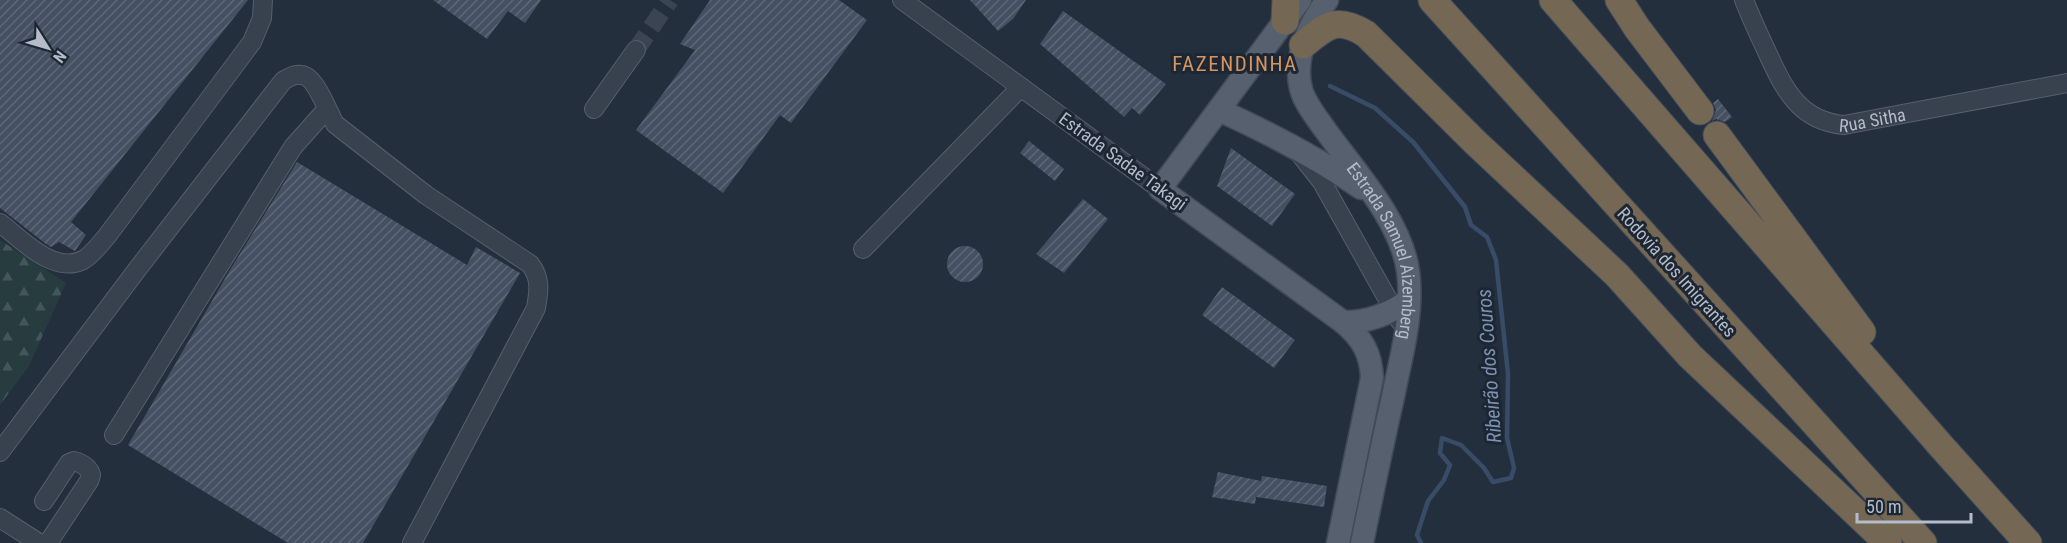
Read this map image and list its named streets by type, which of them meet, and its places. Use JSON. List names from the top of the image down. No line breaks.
{"streets":{"highway":["Rodovia dos Imigrantes"],"main road":["Estrada Sadae Takagi","Estrada Samuel Aizemberg"],"street":["Rua Sitha"]},"crossings":[["Estrada Sadae Takagi","Estrada Samuel Aizemberg"]],"districts":["FAZENDINHA"],"water":["Ribeirão dos Couros"],"scale_bar":"50 m","north":"bottom right"}
